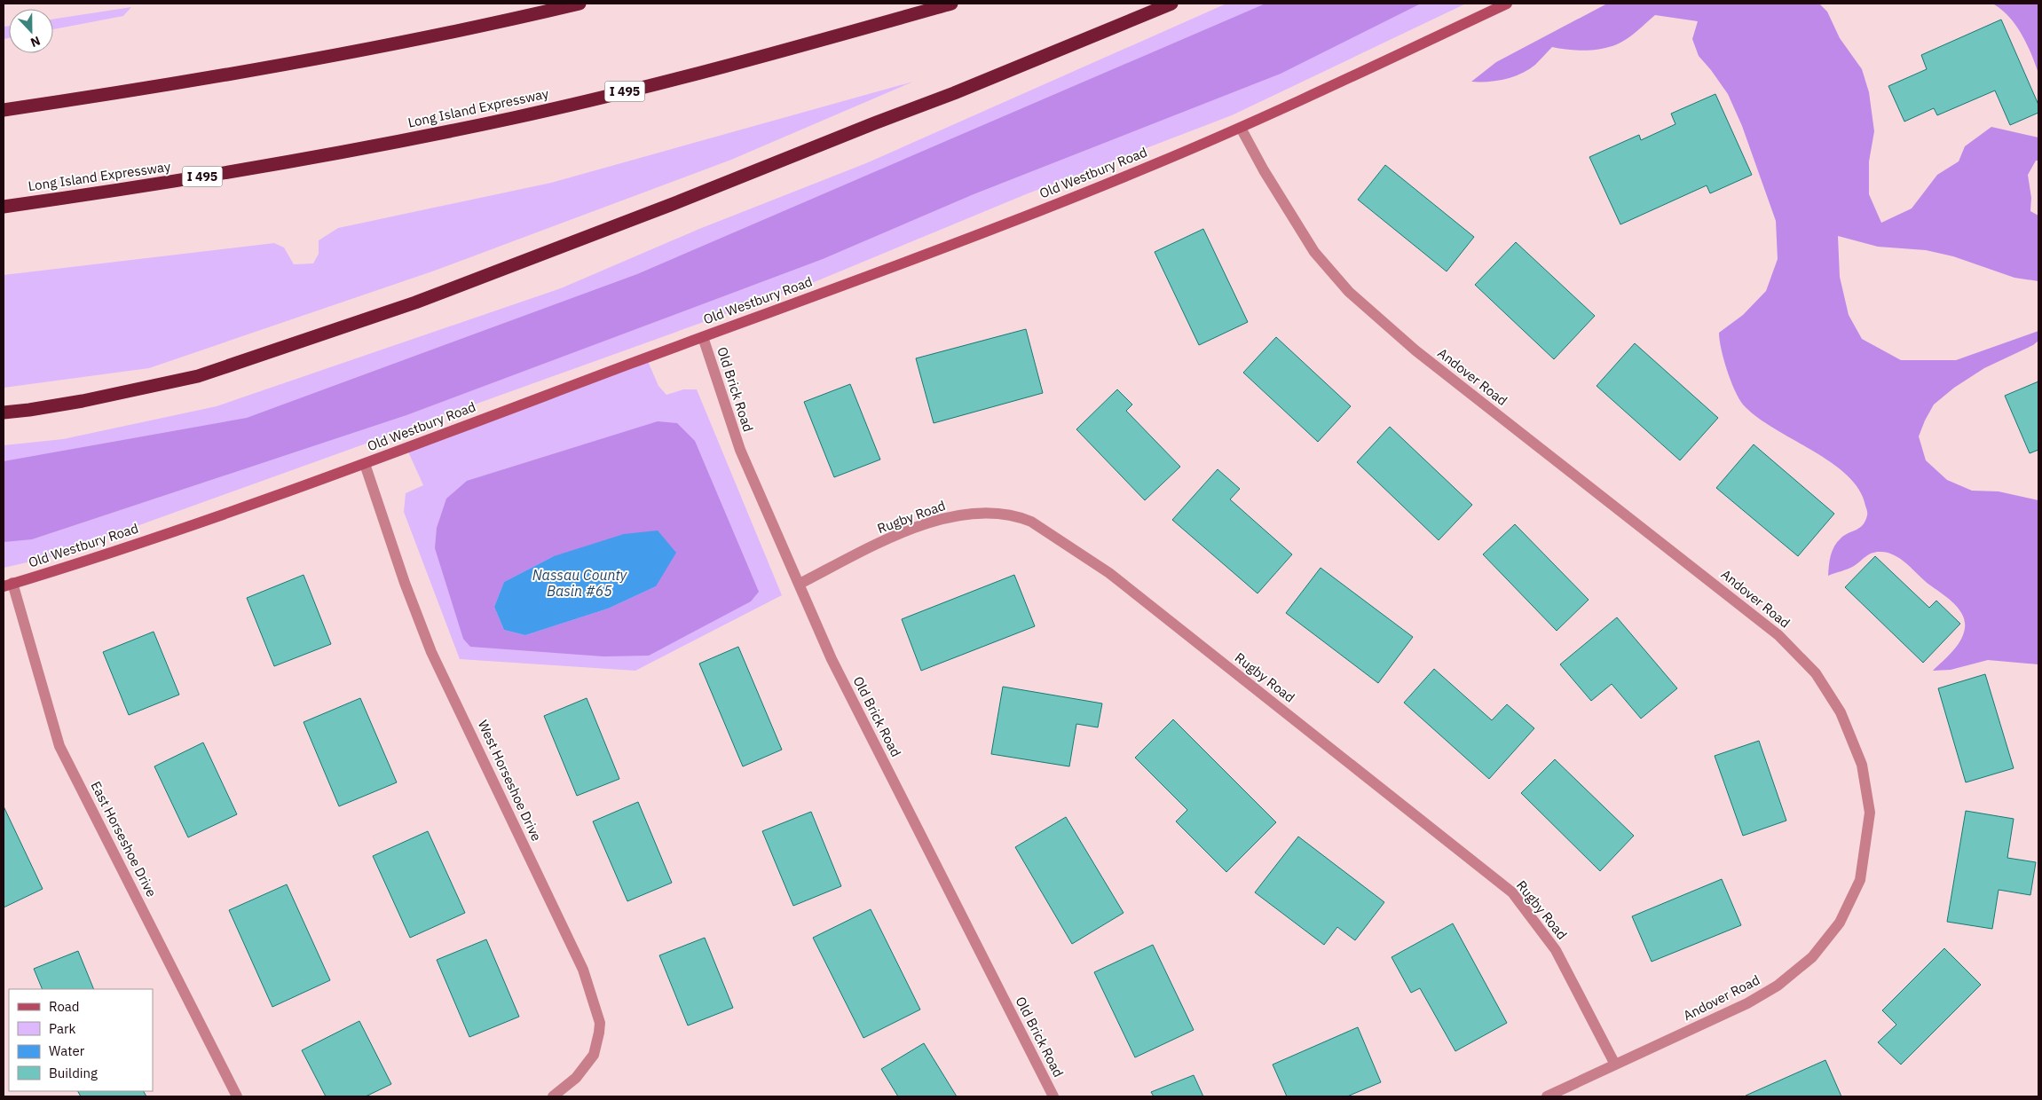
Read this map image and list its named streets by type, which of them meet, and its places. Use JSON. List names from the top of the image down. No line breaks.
{"streets":{"highway":["I 495","Long Island Expressway"],"main road":["Old Westbury Road"],"street":["Andover Road","Old Brick Road","Rugby Road","West Horseshoe Drive","East Horseshoe Drive"]},"crossings":[["Old Westbury Road","Andover Road"],["Old Westbury Road","Old Brick Road"],["Old Westbury Road","West Horseshoe Drive"],["Old Westbury Road","East Horseshoe Drive"],["Andover Road","Rugby Road"],["Old Brick Road","Rugby Road"]],"water":["Nassau County Basin #65"],"legend":["Road","Park","Water","Building"],"north":"bottom"}
